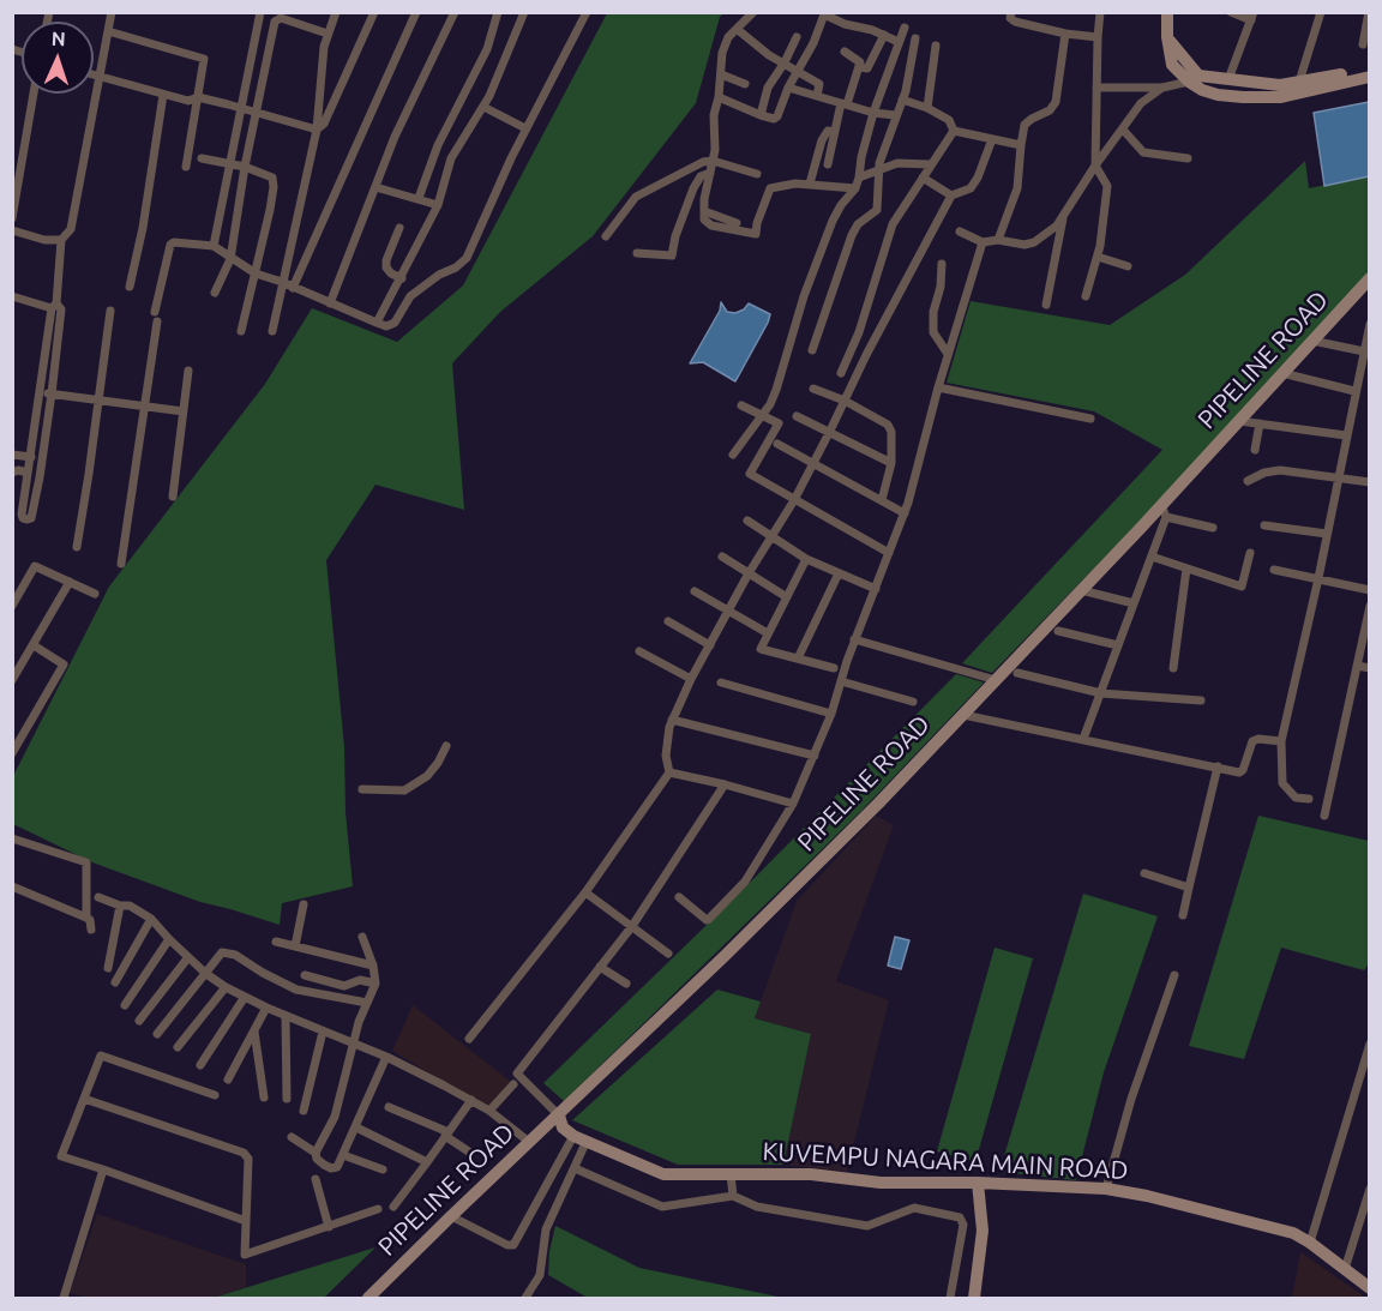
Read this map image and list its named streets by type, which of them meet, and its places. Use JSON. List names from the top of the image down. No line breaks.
{"streets":{"street":["PIPELINE ROAD","KUVEMPU NAGARA MAIN ROAD"]},"north":"top"}
